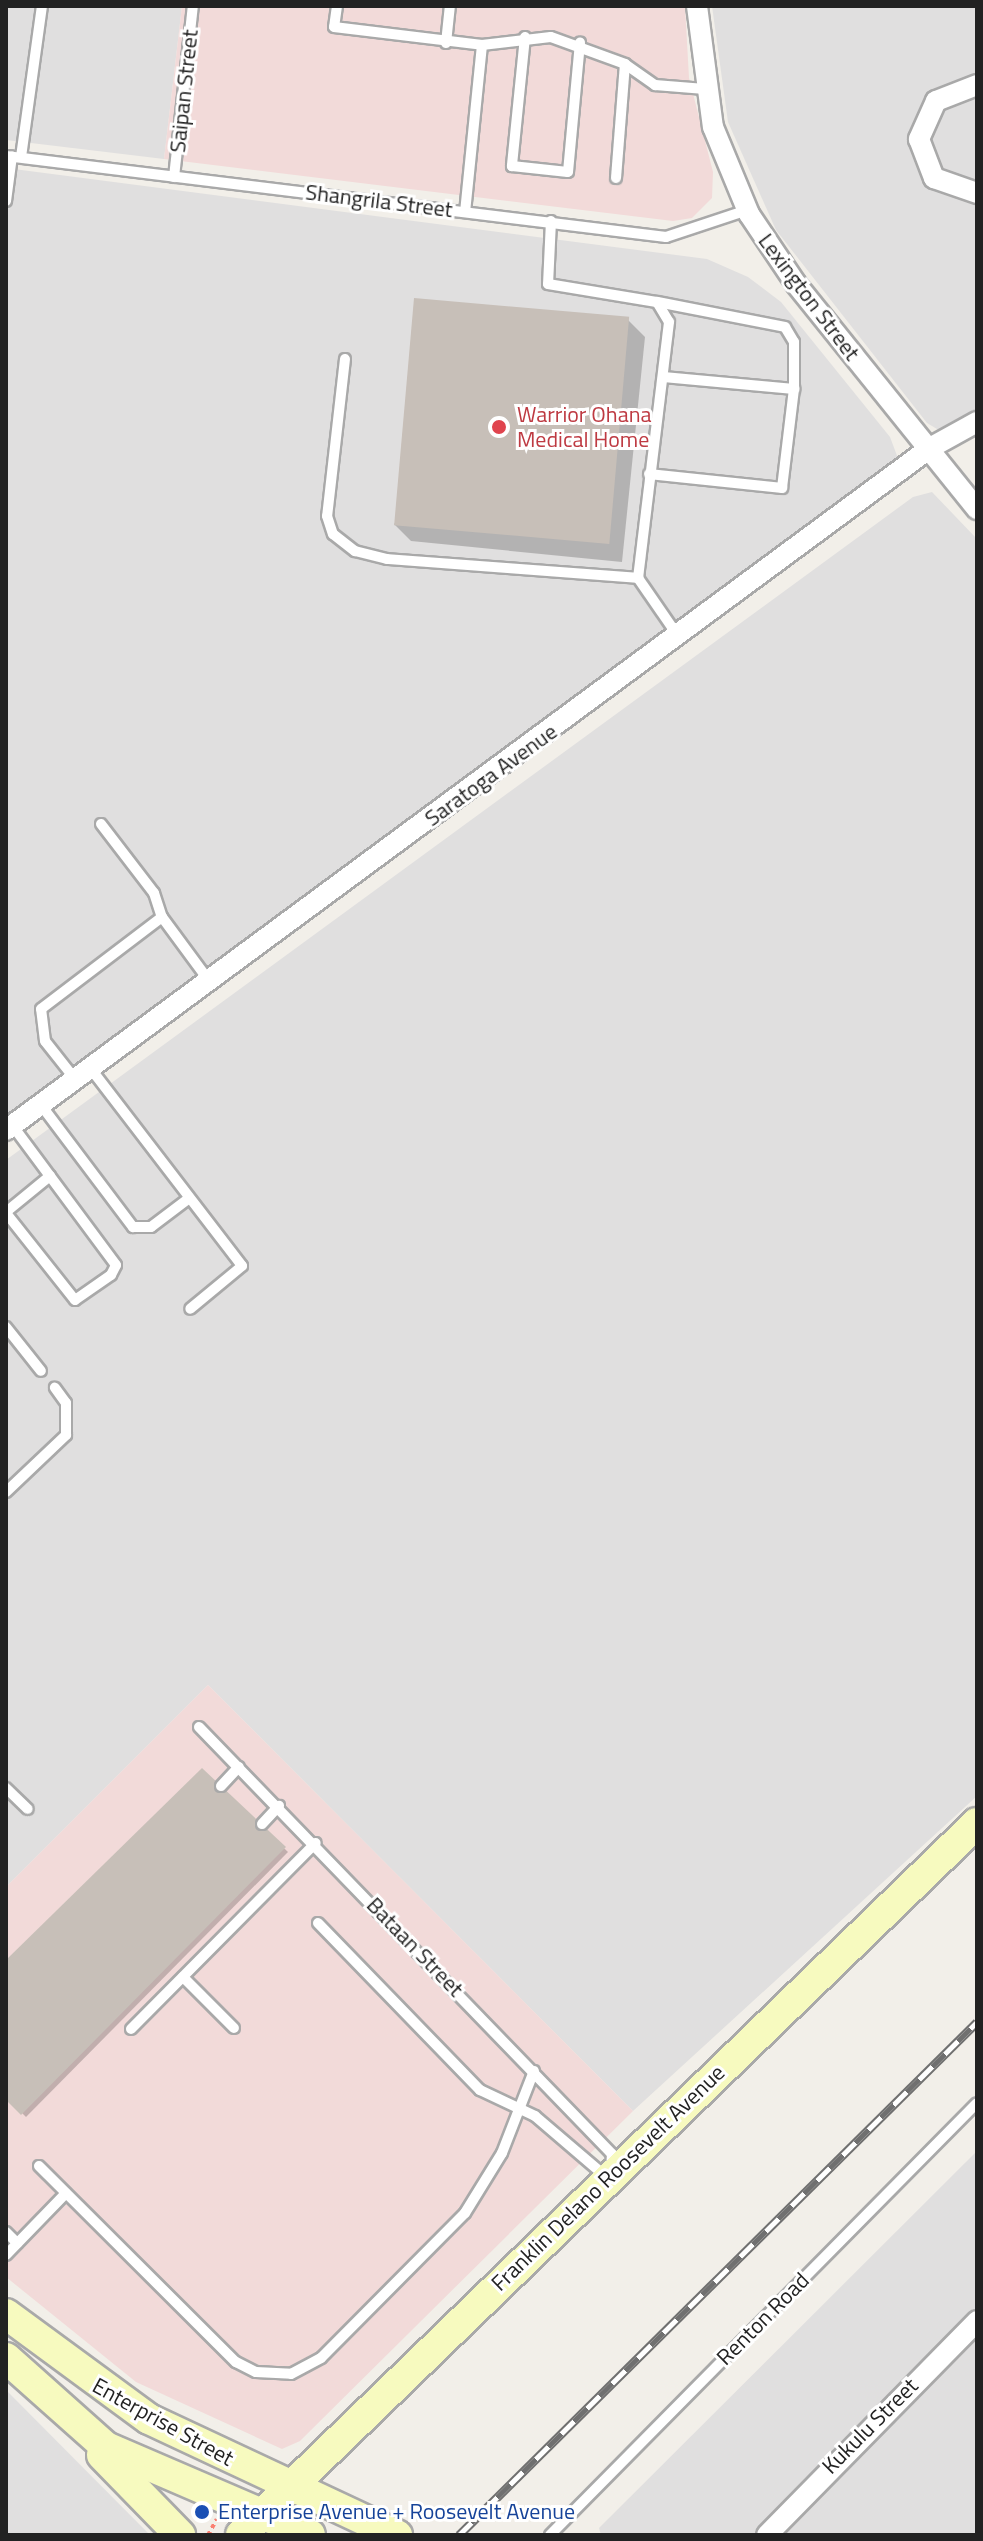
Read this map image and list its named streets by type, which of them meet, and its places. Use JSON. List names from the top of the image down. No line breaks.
{"streets":{"main road":["Franklin Delano Roosevelt Avenue","Enterprise Street"],"street":["Lexington Street","Saratoga Avenue","Kukulu Street"],"lane":["Saipan Street","Shangrila Street","Bataan Street","Renton Road"]},"crossings":[["Saipan Street","Shangrila Street"],["Shangrila Street","Lexington Street"],["Lexington Street","Saratoga Avenue"],["Bataan Street","Franklin Delano Roosevelt Avenue"],["Franklin Delano Roosevelt Avenue","Enterprise Street"]],"places":["Warrior Ohana Medical Home","Enterprise Avenue + Roosevelt Avenue"]}
